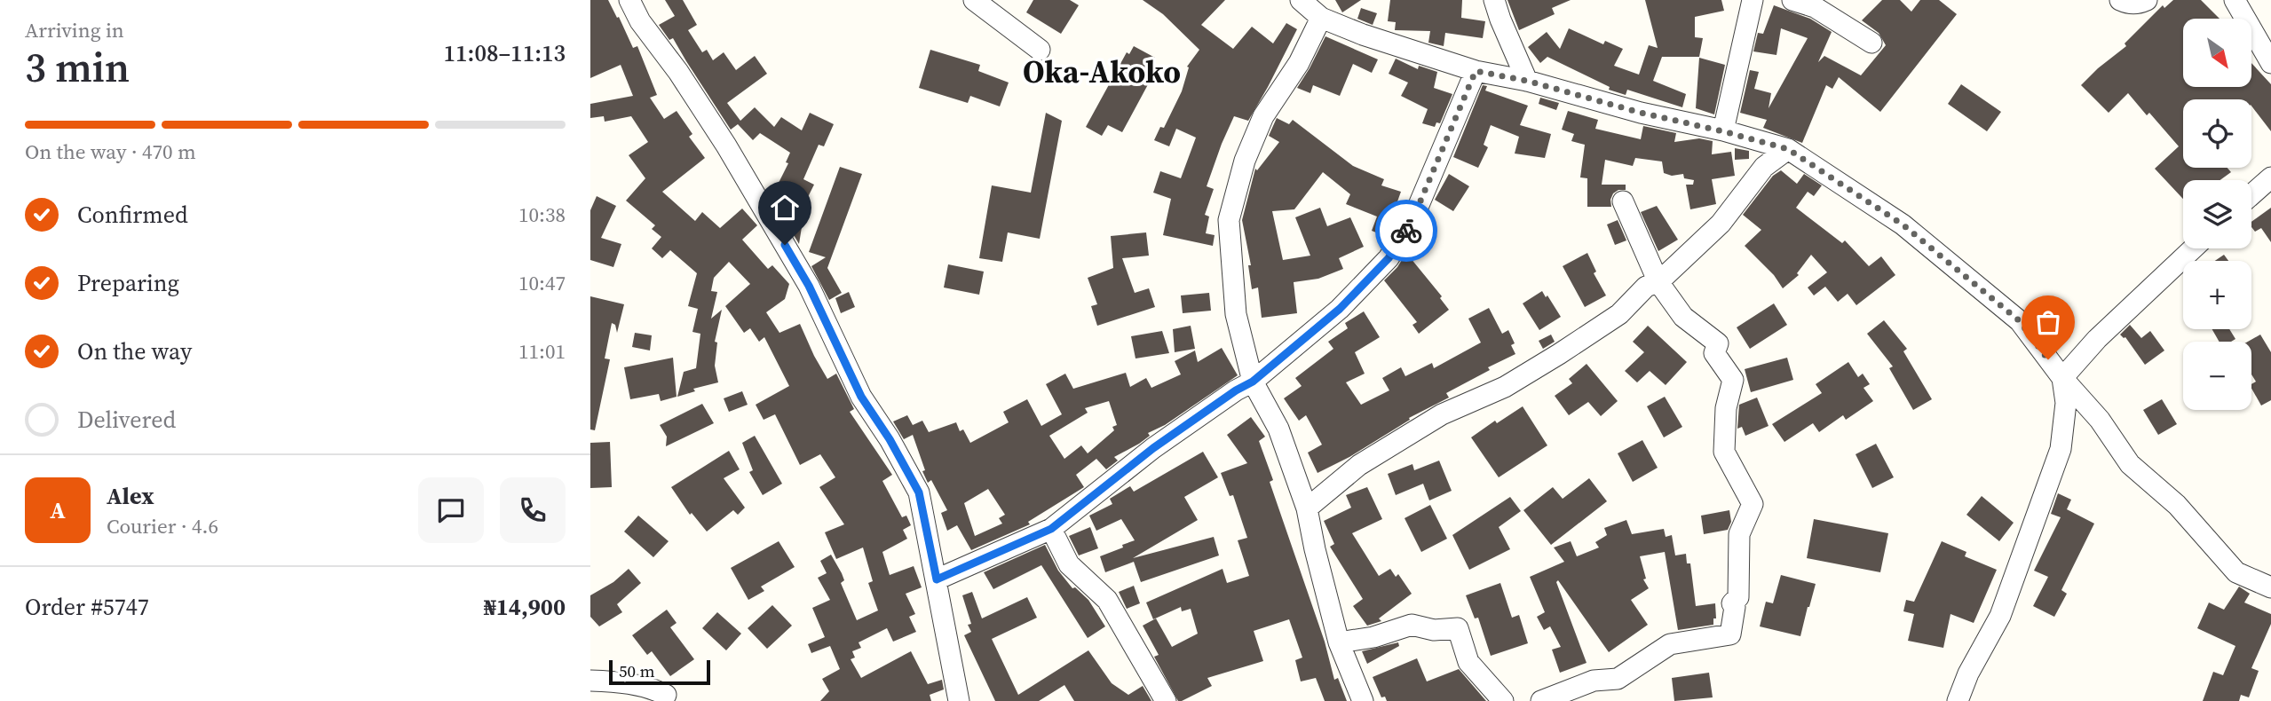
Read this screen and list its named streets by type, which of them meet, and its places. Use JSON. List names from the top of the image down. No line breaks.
{"districts":["Oka-Akoko"],"scale_bar":"50 m","north":"bottom right","page":{"heading":["3 min","Arriving in","11:08–11:13"],"panel":["Alex","Courier · 4.6","Order #5747","₦14,900"],"map_buttons":["+","−"],"bar":"On the way · 470 m","list":[["Confirmed","10:38"],["Preparing","10:47"],["On the way","11:01"],"Delivered"],"round":"A","scale":"50 m"}}
